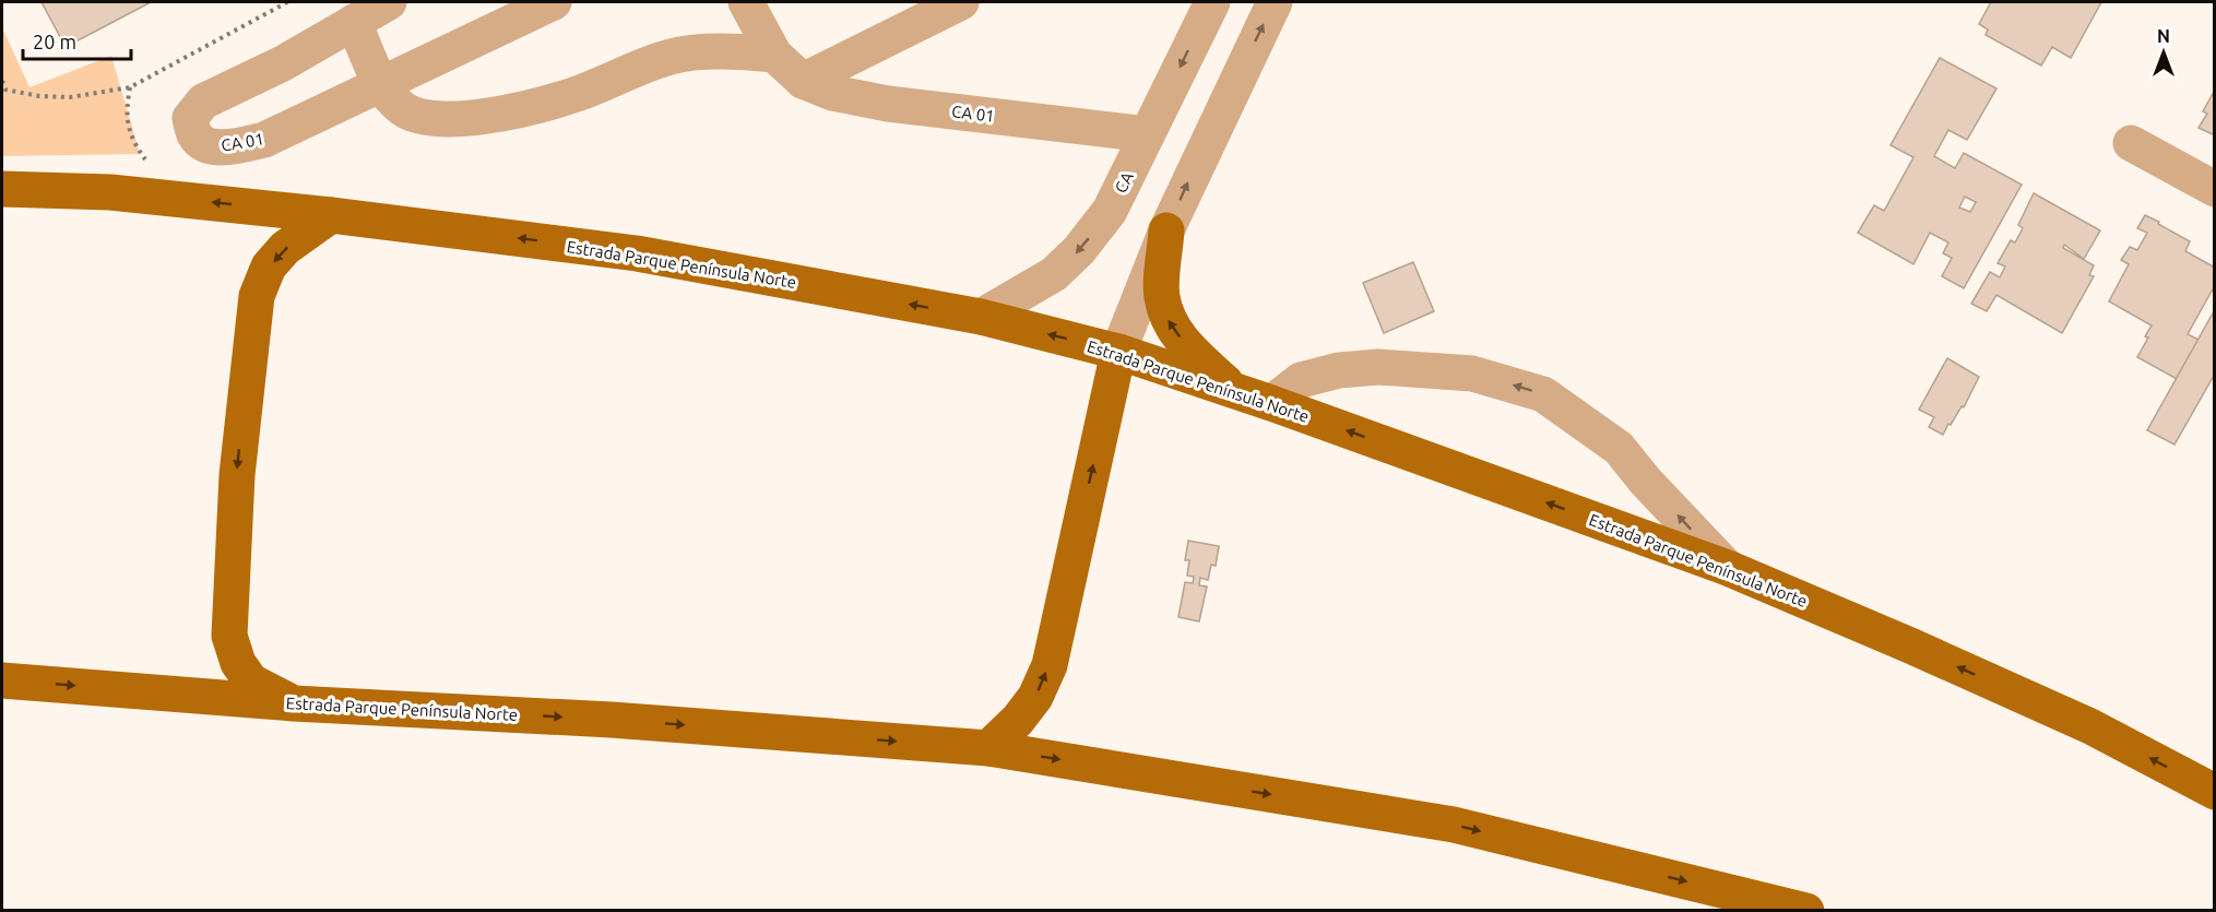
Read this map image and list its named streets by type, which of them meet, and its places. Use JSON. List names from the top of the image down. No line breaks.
{"streets":{"main road":["Estrada Parque Península Norte"],"street":["CA 01","CA"]},"crossings":[["CA 01","CA"],["CA","Estrada Parque Península Norte"]],"scale_bar":"20 m","north":"top"}
